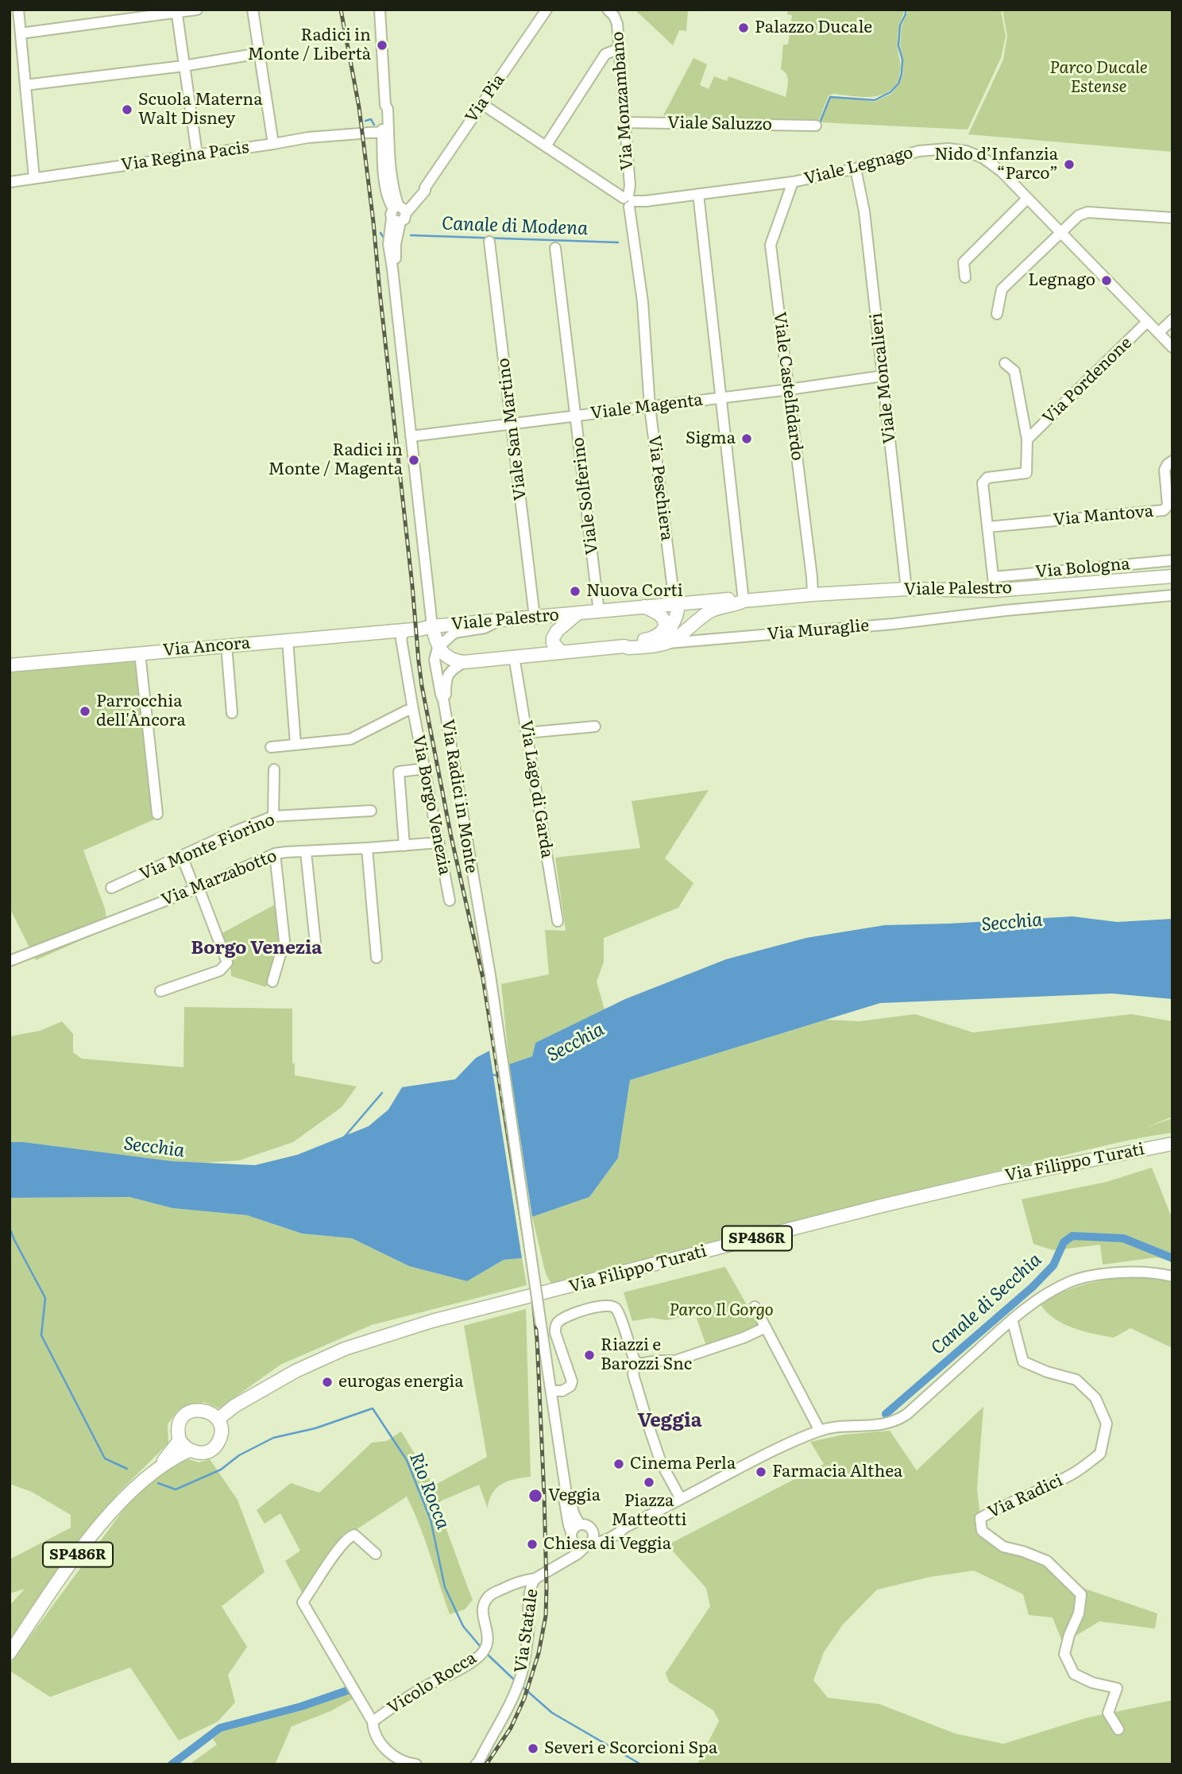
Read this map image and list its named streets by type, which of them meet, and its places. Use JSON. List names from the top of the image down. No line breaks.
{"streets":{"main road":["Viale Palestro","Via Muraglie","Via Ancora","Via Radici in Monte","Via Filippo Turati","SP486R"],"street":["Via Pia","Via Monzambano","Viale Saluzzo","Via Regina Pacis","Viale Legnago","Viale Moncalieri","Via Pordenone","Viale Castelfidardo","Viale Magenta","Viale San Martino","Via Peschiera","Viale Solferino","Via Mantova","Via Bologna","Via Lago di Garda","Via Borgo Venezia","Via Monte Fiorino","Via Marzabotto","Via Radici","Via Statale","Vicolo Rocca"]},"crossings":[["Via Pia","Via Radici in Monte"],["Via Monzambano","Viale Saluzzo"],["Via Monzambano","Viale Legnago"],["Via Monzambano","Via Peschiera"],["Via Regina Pacis","Via Radici in Monte"],["Viale Legnago","Viale Moncalieri"],["Viale Legnago","Via Pordenone"],["Viale Legnago","Viale Castelfidardo"],["Viale Legnago","Via Peschiera"],["Viale Moncalieri","Viale Magenta"],["Viale Moncalieri","Viale Palestro"],["Viale Castelfidardo","Viale Magenta"],["Viale Castelfidardo","Viale Palestro"],["Viale Magenta","Viale San Martino"],["Viale Magenta","Via Peschiera"],["Viale Magenta","Viale Solferino"],["Viale Magenta","Via Radici in Monte"],["Viale San Martino","Viale Palestro"],["Via Peschiera","Viale Palestro"],["Viale Solferino","Viale Palestro"],["Viale Palestro","Via Muraglie"],["Viale Palestro","Via Ancora"],["Viale Palestro","Via Radici in Monte"],["Viale Palestro","Via Borgo Venezia"],["Via Muraglie","Via Lago di Garda"],["Via Ancora","Via Radici in Monte"],["Via Ancora","Via Borgo Venezia"],["Via Radici in Monte","Via Borgo Venezia"],["Via Borgo Venezia","Via Marzabotto"],["Via Filippo Turati","SP486R"],["Via Statale","Vicolo Rocca"]],"districts":["Borgo Venezia","Veggia"],"water":["Canale di Modena","Secchia","Canale di Secchia","Rio Rocca"],"parks":["Parco Ducale Estense","Parco Il Gorgo"],"places":["Palazzo Ducale","Radici in Monte / Libertà","Scuola Materna Walt Disney","Nido d’Infanzia “Parco”","Legnago","Sigma","Radici in Monte / Magenta","Nuova Corti","Parrocchia dell'Àncora","Riazzi e Barozzi Snc","eurogas energia","Cinema Perla","Farmacia Althea","Piazza Matteotti","Veggia","Chiesa di Veggia","Severi e Scorcioni Spa"]}
